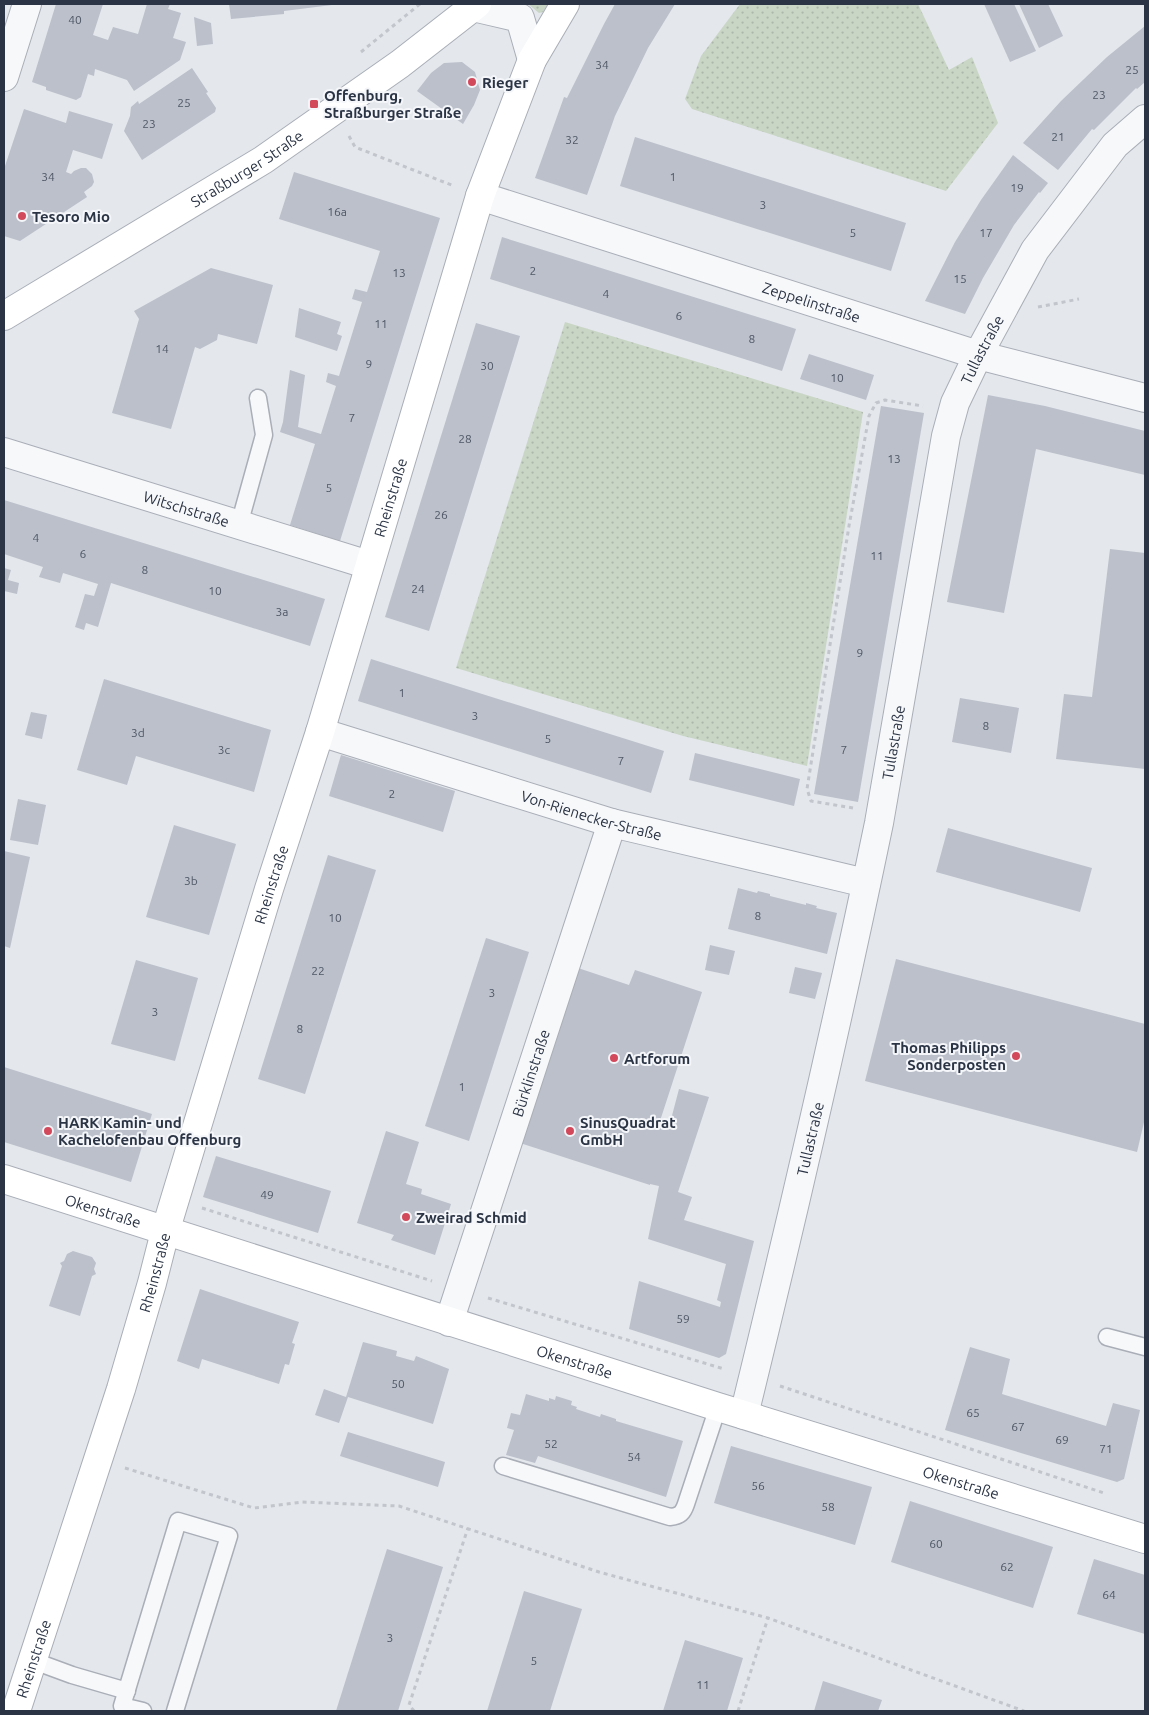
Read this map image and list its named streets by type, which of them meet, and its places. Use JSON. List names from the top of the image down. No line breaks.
{"streets":{"main road":["Straßburger Straße","Rheinstraße","Okenstraße"],"street":["Zeppelinstraße","Tullastraße","Witschstraße","Von-Rienecker-Straße","Bürklinstraße"]},"crossings":[["Zeppelinstraße","Tullastraße"],["Zeppelinstraße","Rheinstraße"],["Tullastraße","Von-Rienecker-Straße"],["Tullastraße","Okenstraße"],["Rheinstraße","Witschstraße"],["Rheinstraße","Von-Rienecker-Straße"],["Rheinstraße","Okenstraße"],["Von-Rienecker-Straße","Bürklinstraße"],["Bürklinstraße","Okenstraße"]],"places":{"other":["Rieger","Tesoro Mio","Thomas Philipps Sonderposten","Artforum","HARK Kamin- und Kachelofenbau Offenburg","SinusQuadrat GmbH","Zweirad Schmid"],"transit":["Offenburg, Straßburger Straße"]},"house_numbers":["40","34","25","23","25","23","21","32","34","1","19","3","16a","5","17","2","13","15","4","6","11","8","14","9","30","10","7","28","13","5","26","4","6","11","8","24","10","3a","9","1","3","8","3d","5","3c","7","7","2","3b","8","10","22","3","3","8","1","49","59","50","65","67","69","52","71","54","56","58","60","62","64","3","5","11"]}
